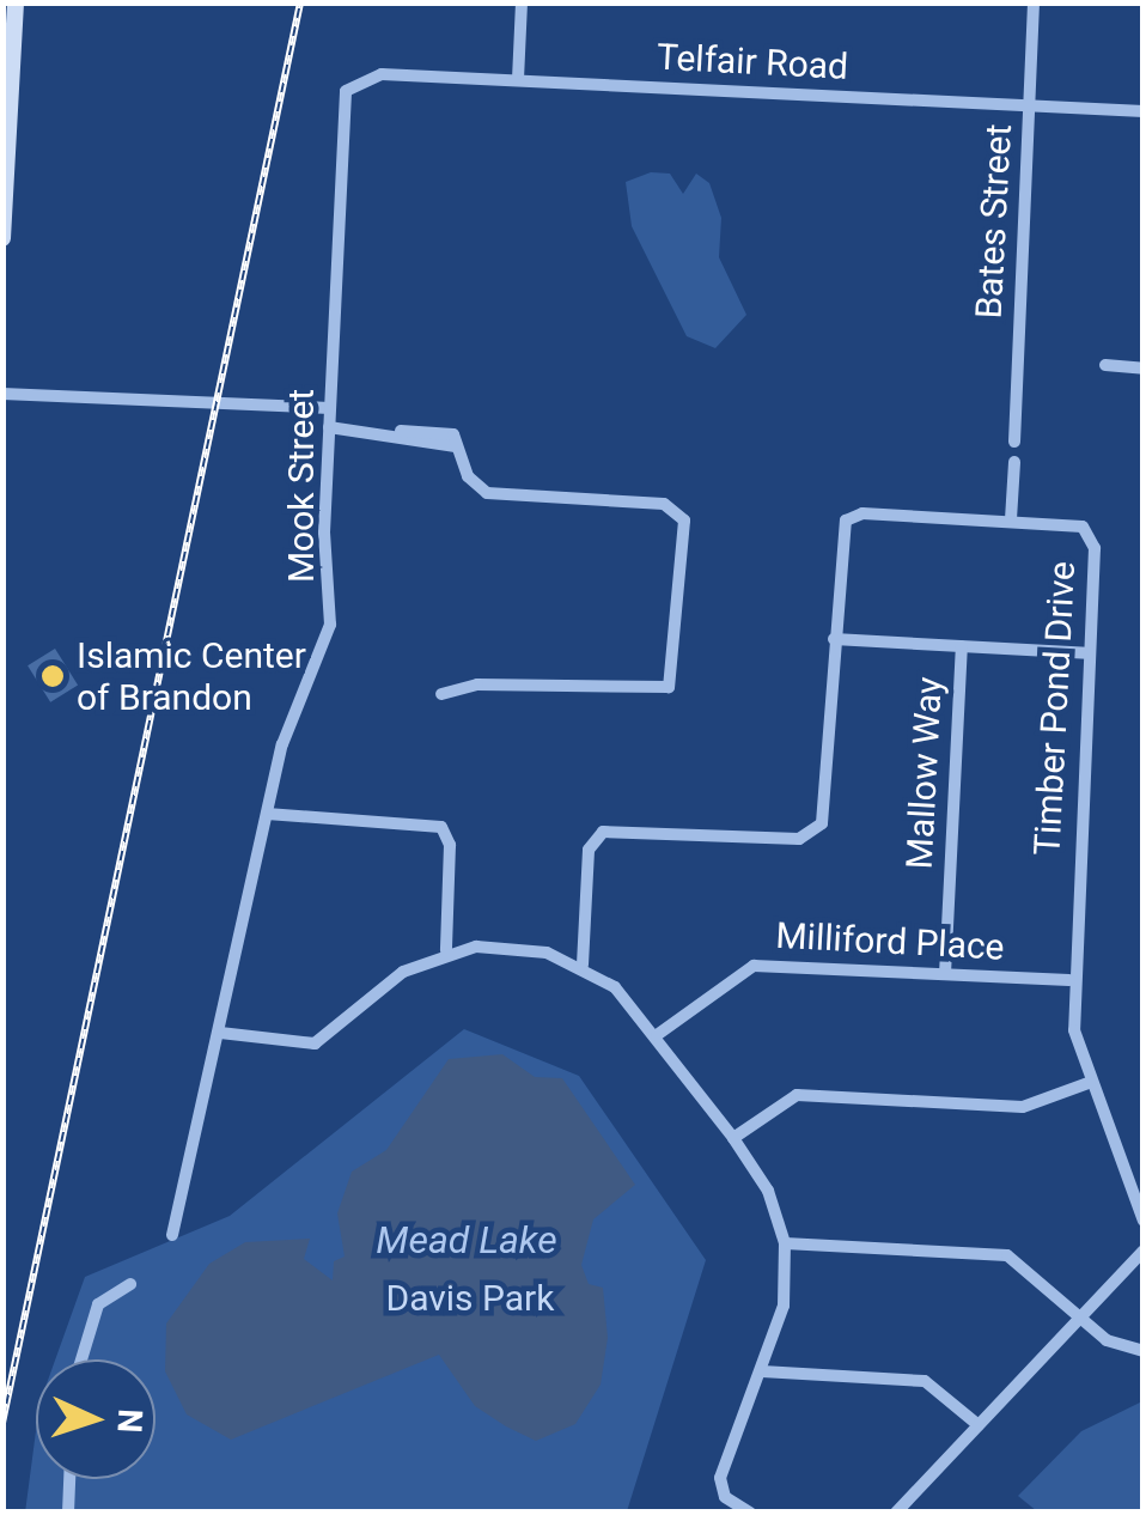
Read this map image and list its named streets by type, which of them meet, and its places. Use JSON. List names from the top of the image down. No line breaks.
{"streets":{"street":["Telfair Road","Bates Street","Mook Street","Timber Pond Drive","Mallow Way","Milliford Place"]},"crossings":[["Telfair Road","Bates Street"],["Telfair Road","Mook Street"],["Timber Pond Drive","Milliford Place"],["Mallow Way","Milliford Place"]],"water":["Mead Lake"],"parks":["Davis Park"],"places":["Islamic Center of Brandon"],"north":"right"}
